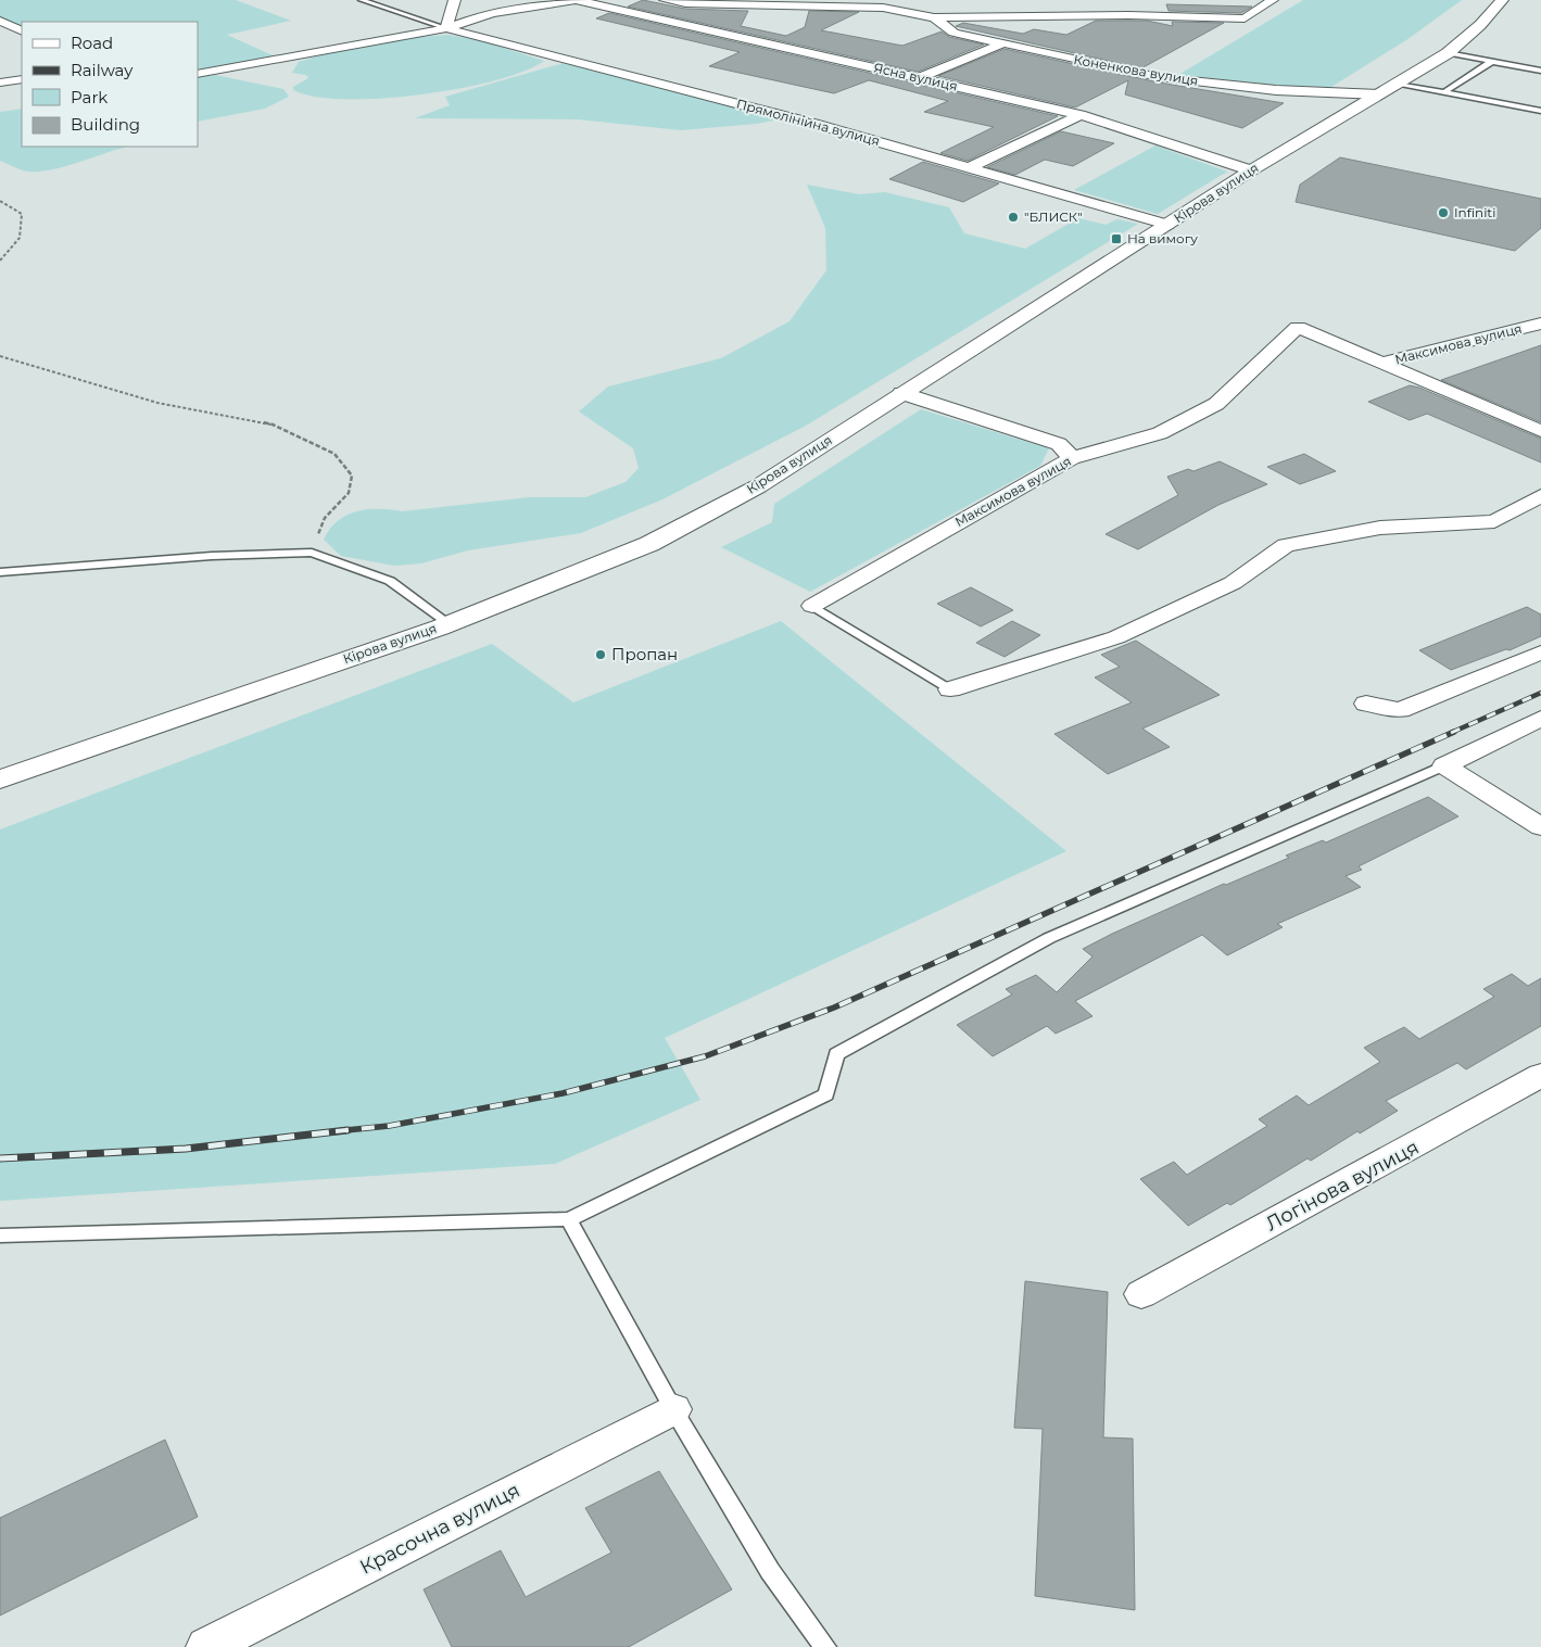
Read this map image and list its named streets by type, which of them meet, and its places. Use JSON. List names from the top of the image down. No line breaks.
{"streets":{"main road":["Кірова вулиця"],"street":["Коненкова вулиця","Ясна вулиця","Прямолінійна вулиця","Максимова вулиця","Логінова вулиця","Красочна вулиця"]},"crossings":[["Коненкова вулиця","Кірова вулиця"],["Ясна вулиця","Кірова вулиця"],["Прямолінійна вулиця","Кірова вулиця"]],"places":{"other":["Infiniti","\"БЛИСК\"","Пропан"],"transit":["На вимогу"]},"legend":["Road","Railway","Park","Building"]}
